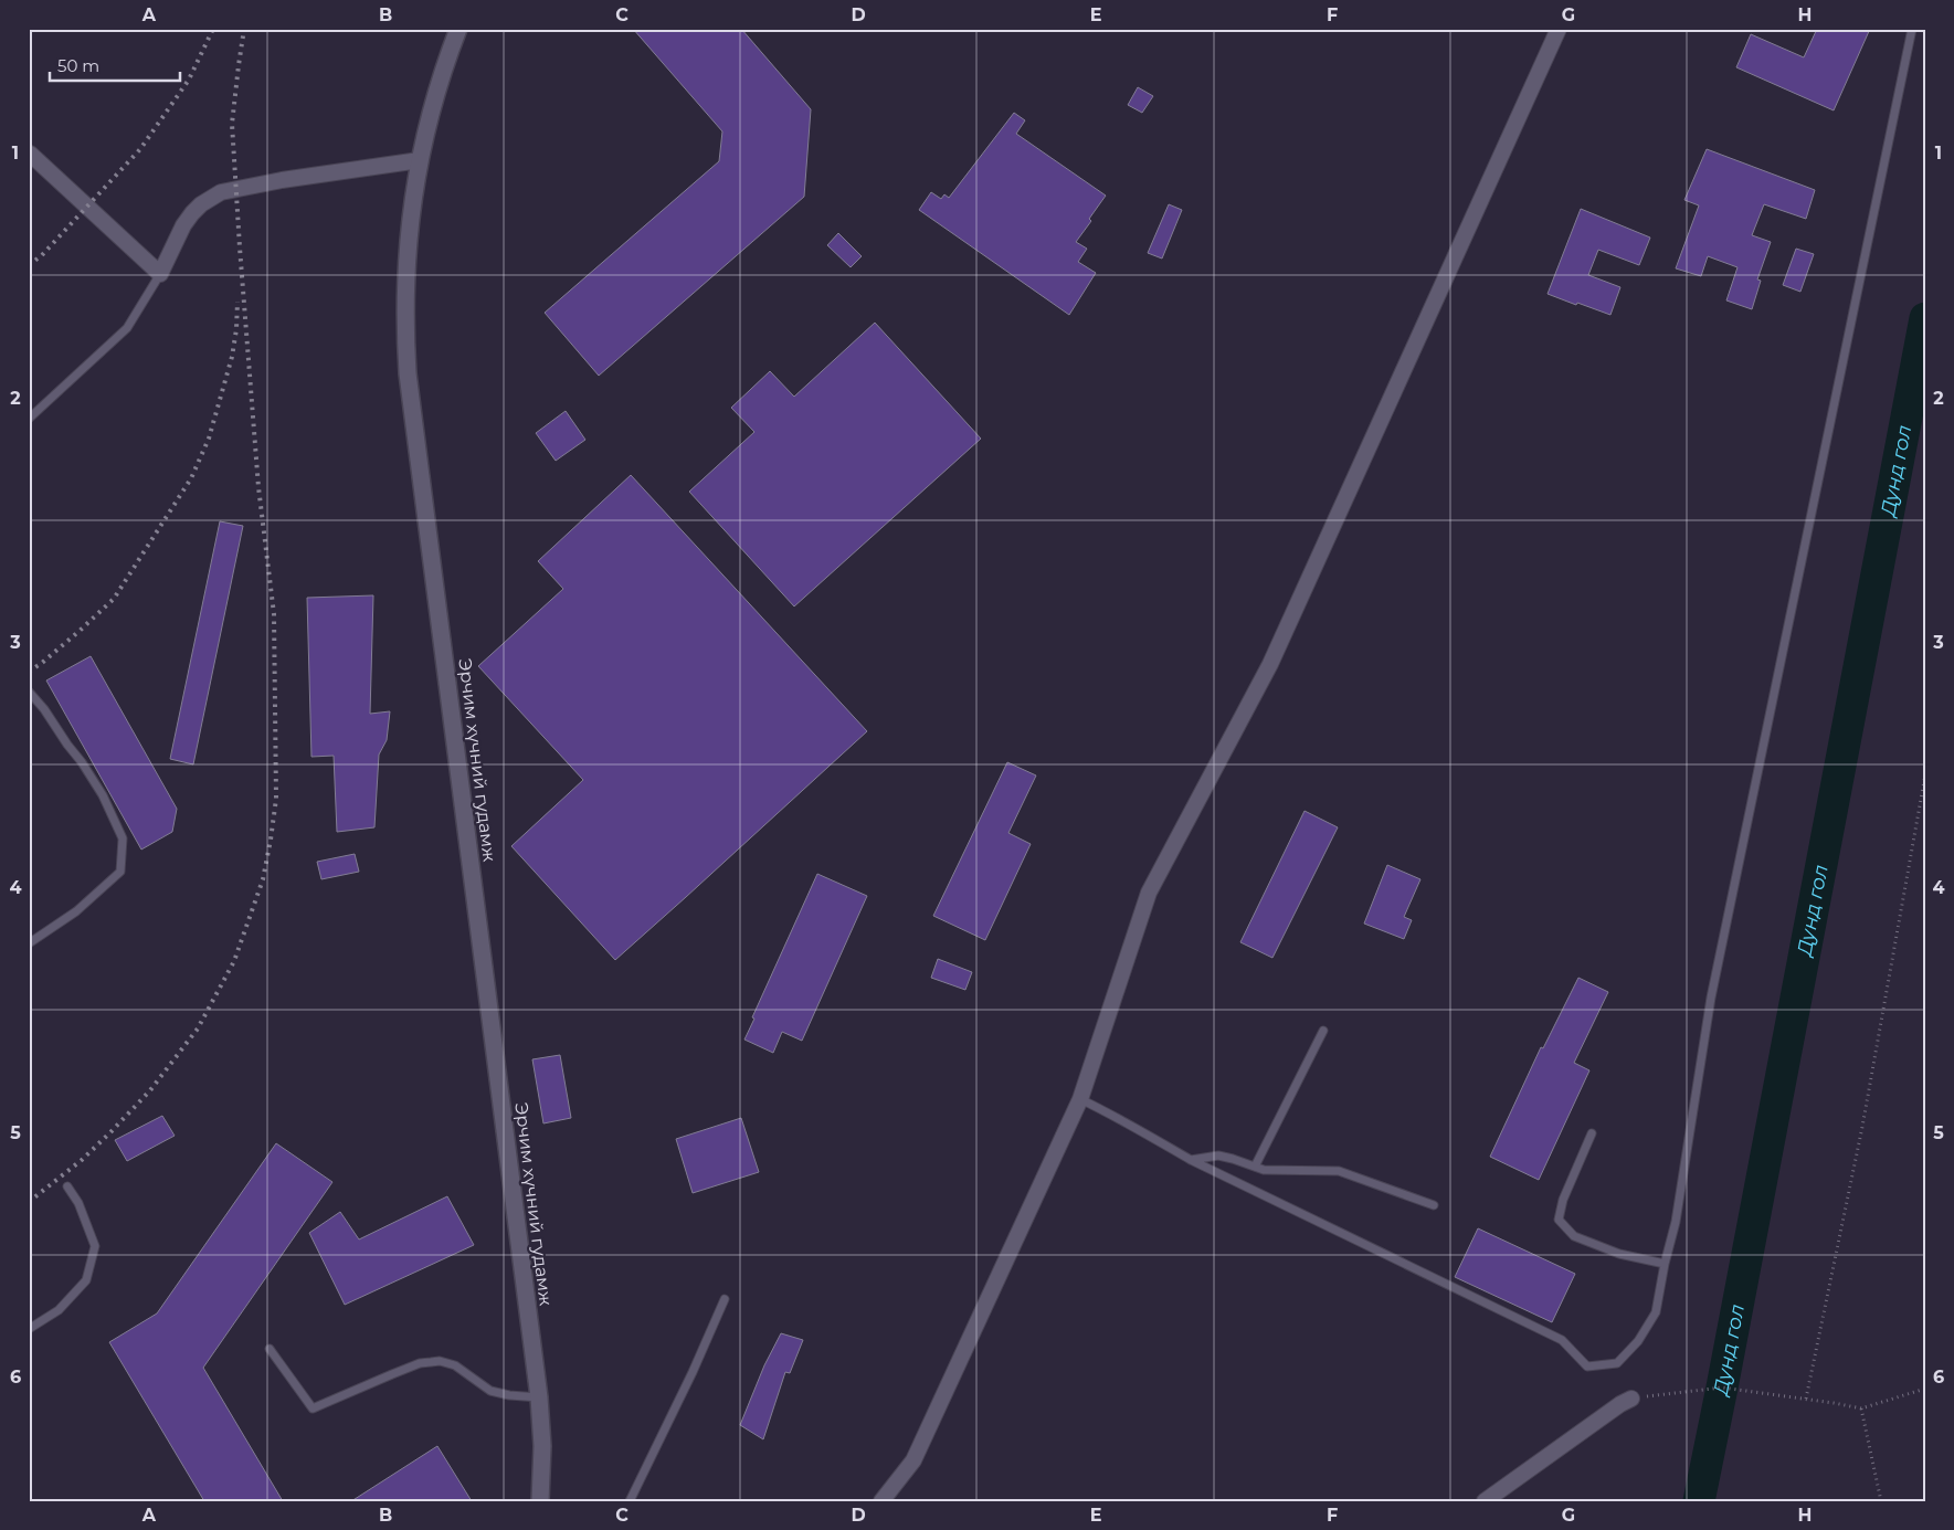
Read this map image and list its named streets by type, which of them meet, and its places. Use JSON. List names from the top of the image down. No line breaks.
{"streets":{"main road":["Эрчим хүчний гудамж"]},"water":["Дунд гол"],"scale_bar":"50 m","grid":{"columns":["A","B","C","D","E","F","G","H"],"rows":["1","2","3","4","5","6"]}}
